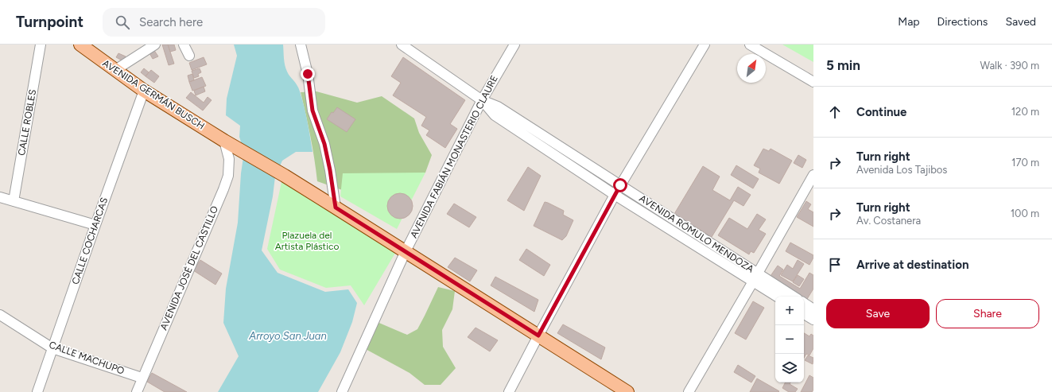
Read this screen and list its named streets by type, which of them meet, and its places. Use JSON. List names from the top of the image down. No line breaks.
{"streets":{"main road":["AVENIDA GERMÁN BUSCH"],"street":["CALLE ROBLES","AVENIDA FABIÁN MONASTERIO CLAURE","AVENIDA RÓMULO MENDOZA","CALLE COCHARCAS","AVENIDA JOSÉ DEL CASTILLO","CALLE MACHUPO"]},"crossings":[["AVENIDA GERMÁN BUSCH","AVENIDA FABIÁN MONASTERIO CLAURE"],["AVENIDA GERMÁN BUSCH","CALLE COCHARCAS"],["AVENIDA GERMÁN BUSCH","AVENIDA JOSÉ DEL CASTILLO"],["AVENIDA FABIÁN MONASTERIO CLAURE","AVENIDA RÓMULO MENDOZA"],["CALLE COCHARCAS","CALLE MACHUPO"],["AVENIDA JOSÉ DEL CASTILLO","CALLE MACHUPO"]],"water":["Arroyo San Juan"],"parks":["Plazuela del Artista Plástico"],"north":"top right","page":{"header":"Turnpoint","search":"Search here","nav":["Map","Directions","Saved"],"heading":["5 min","Walk · 390 m"],"list":[["Continue","120 m"],["Turn right","Avenida Los Tajibos","170 m"],["Turn right","Av. Costanera","100 m"],"Arrive at destination"],"buttons":["Save","Share"],"map_buttons":["+","−"]}}
